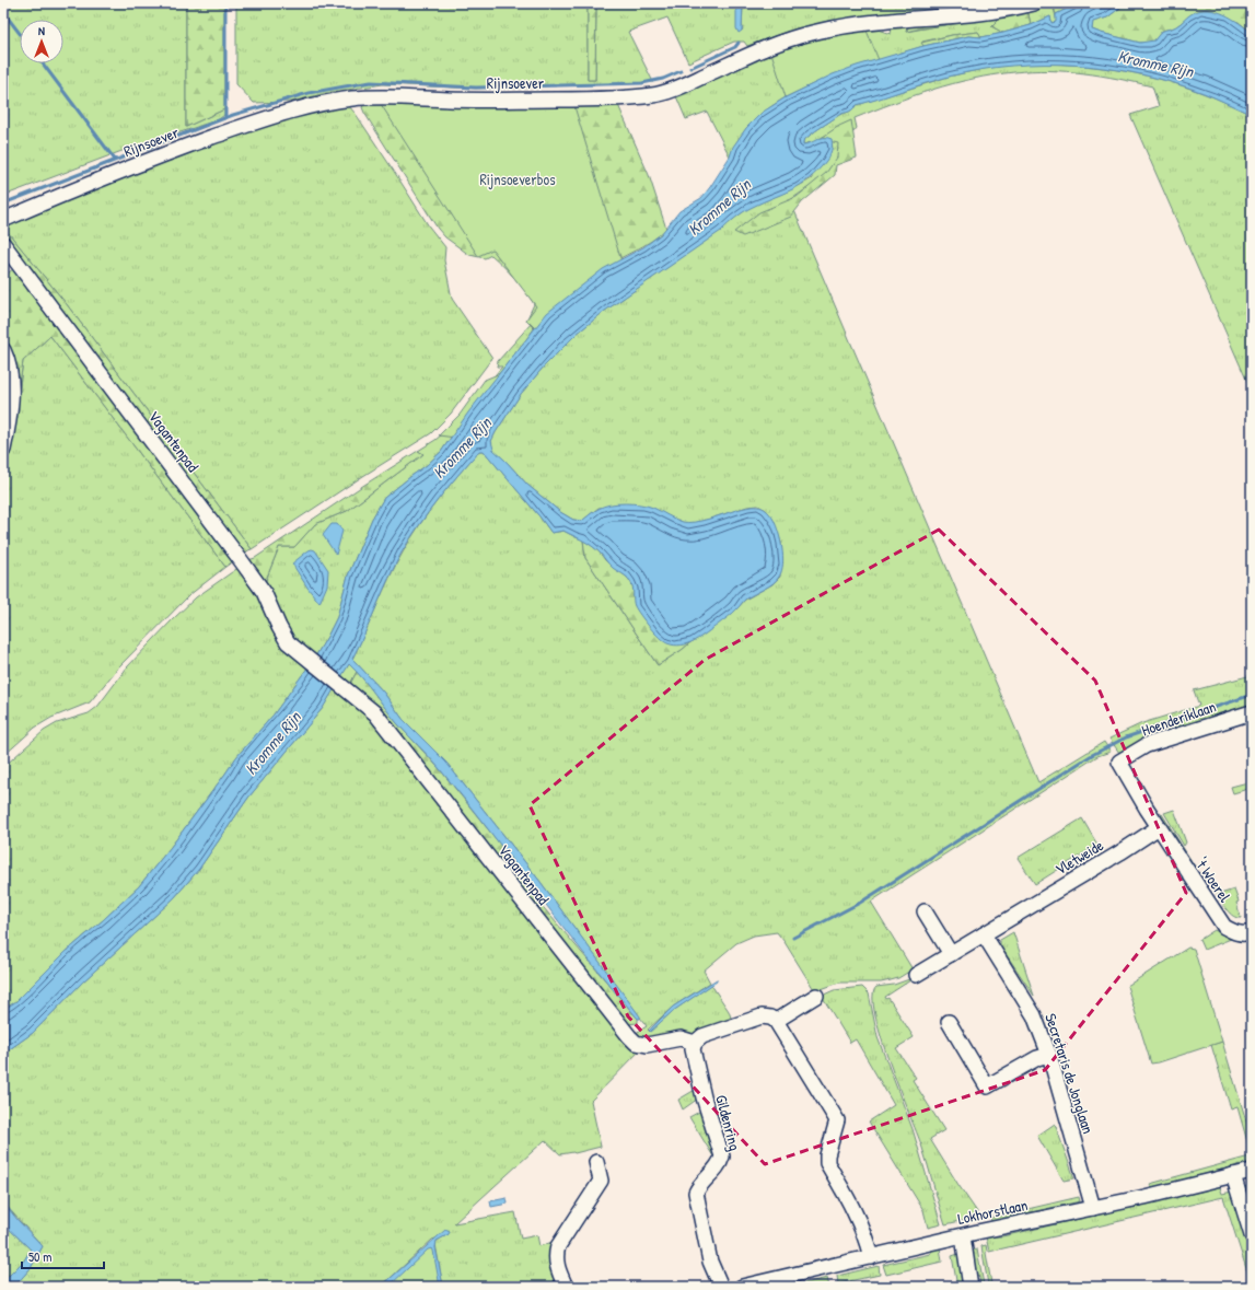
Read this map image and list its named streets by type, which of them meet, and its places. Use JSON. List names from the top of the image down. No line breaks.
{"streets":{"street":["Rijnsoever","Vagantenpad","Hoenderiklaan","Vletweide","'t Woerel","Secretaris de Jonglaan","Gildenring","Lokhorstlaan"]},"crossings":[["Vagantenpad","Gildenring"],["Hoenderiklaan","Vletweide"],["Hoenderiklaan","'t Woerel"],["Vletweide","'t Woerel"],["Vletweide","Secretaris de Jonglaan"],["Secretaris de Jonglaan","Lokhorstlaan"]],"water":["Kromme Rijn"],"parks":["Rijnsoeverbos"],"scale_bar":"50 m","north":"top"}
